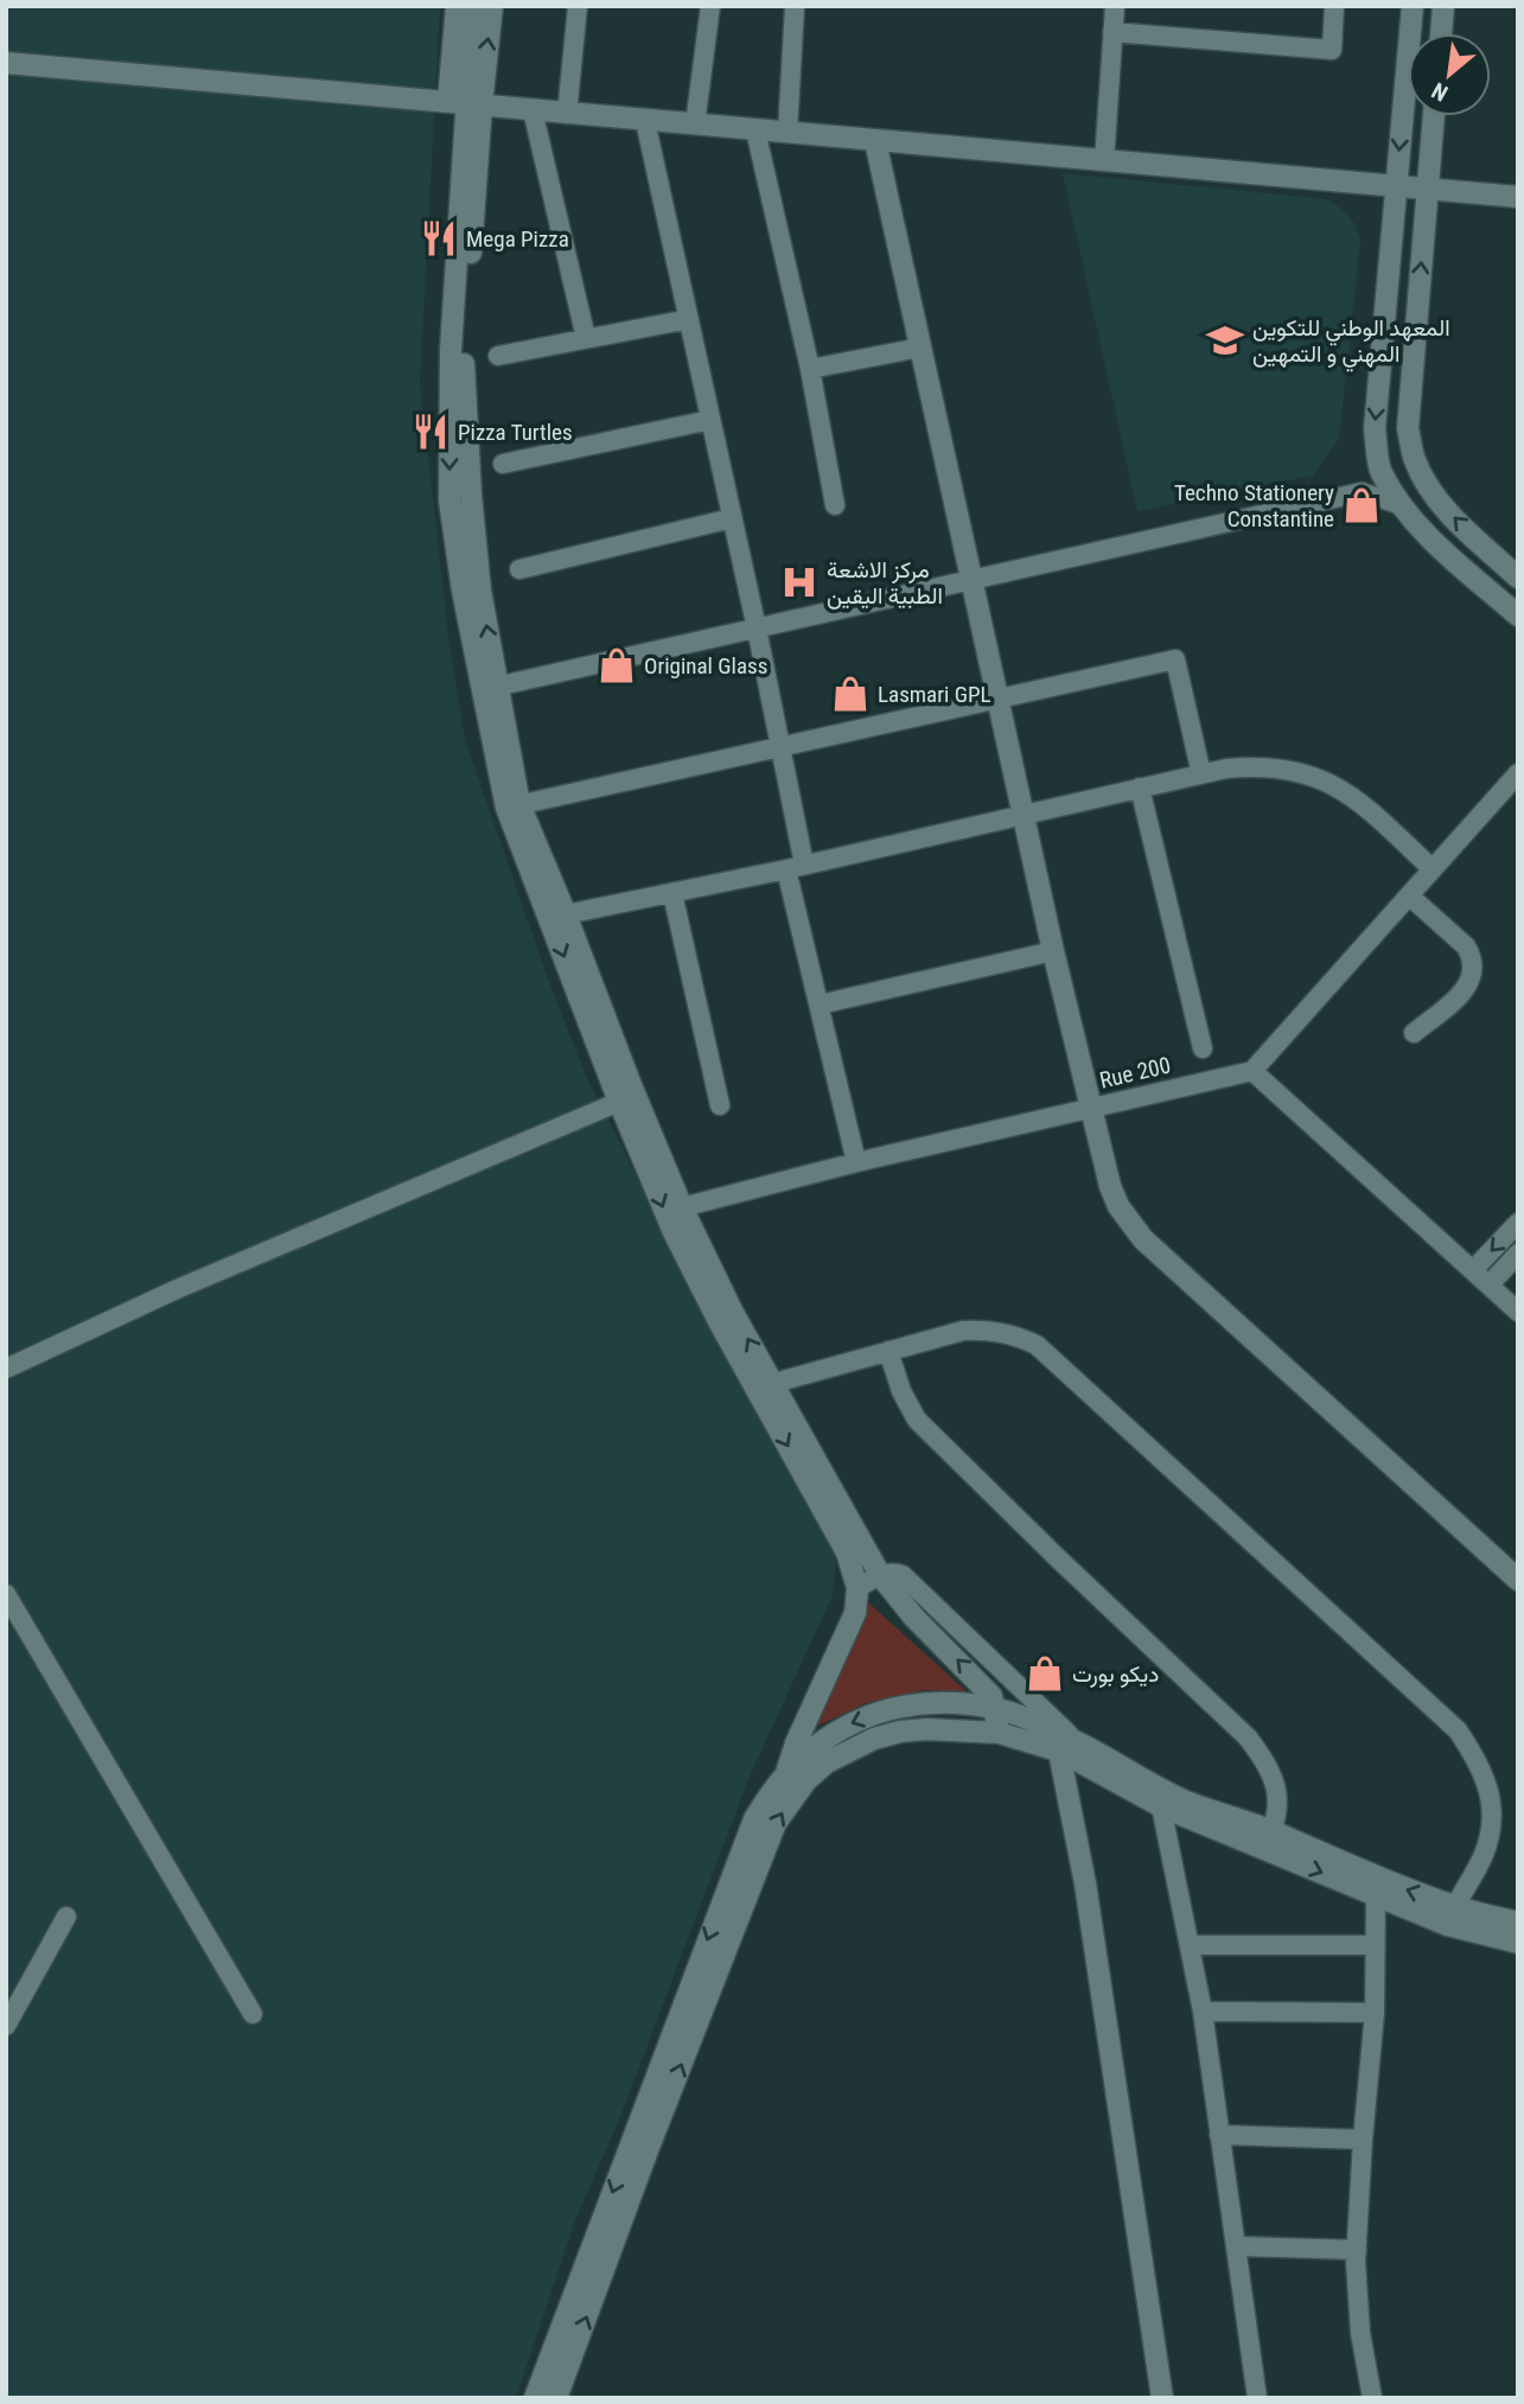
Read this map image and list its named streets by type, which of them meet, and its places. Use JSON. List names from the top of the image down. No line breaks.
{"streets":{"street":["Rue 200"]},"places":{"restaurant":["Mega Pizza","Pizza Turtles"],"school or university":["المعهد الوطني للتكوين المهني و التمهين"],"shop":["Techno Stationery Constantine","Original Glass","Lasmari GPL","ديكو بورت"],"hospital":["مركز الاشعة الطبية اليقين"]},"north":"bottom left"}
